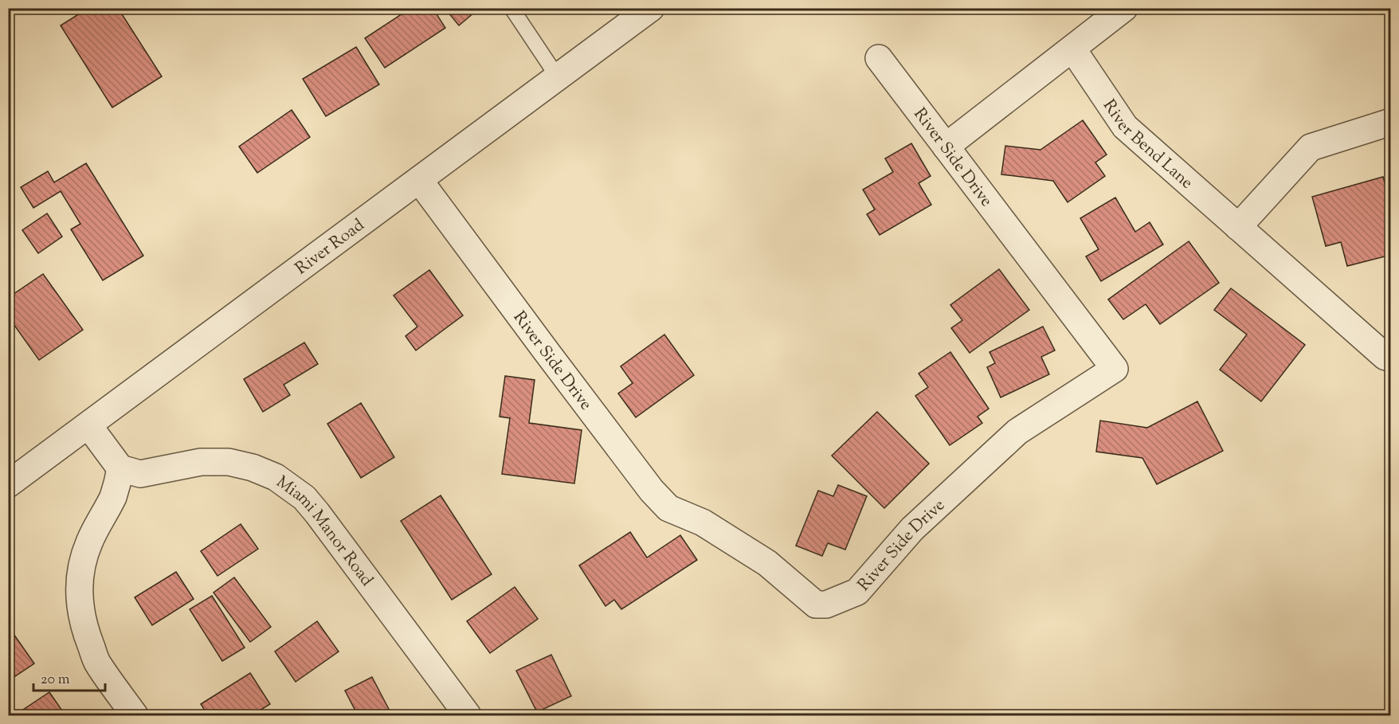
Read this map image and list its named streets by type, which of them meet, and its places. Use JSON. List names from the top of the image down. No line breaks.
{"streets":{"street":["River Bend Lane","River Side Drive","River Road","Miami Manor Road"]},"crossings":[["River Side Drive","River Road"]],"scale_bar":"20 m"}
